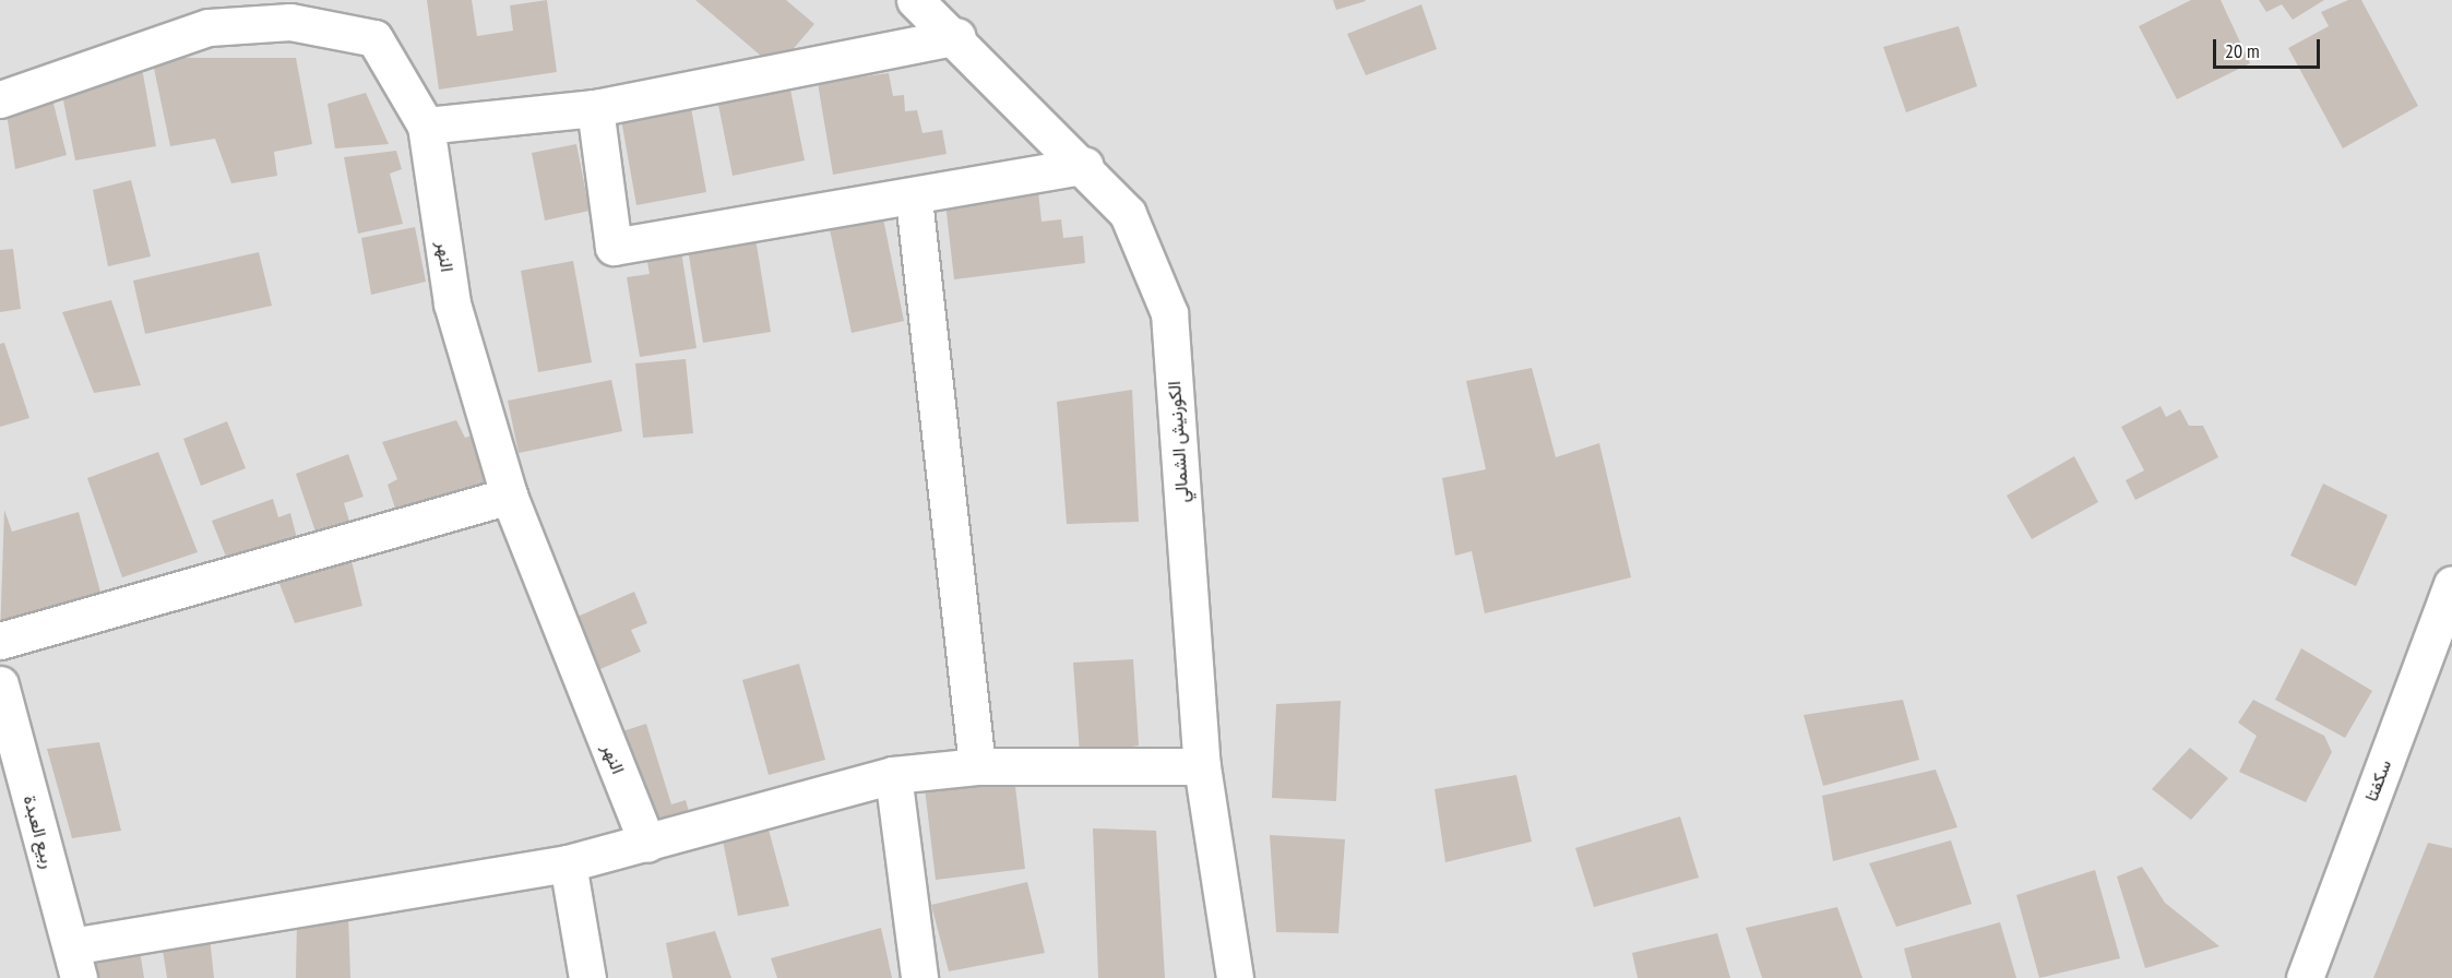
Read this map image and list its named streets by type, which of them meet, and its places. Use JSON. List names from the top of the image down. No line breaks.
{"streets":{"street":["النهر","الكورنيش الشمالي","سكفتا","ربيع العبدة"]},"scale_bar":"20 m"}
